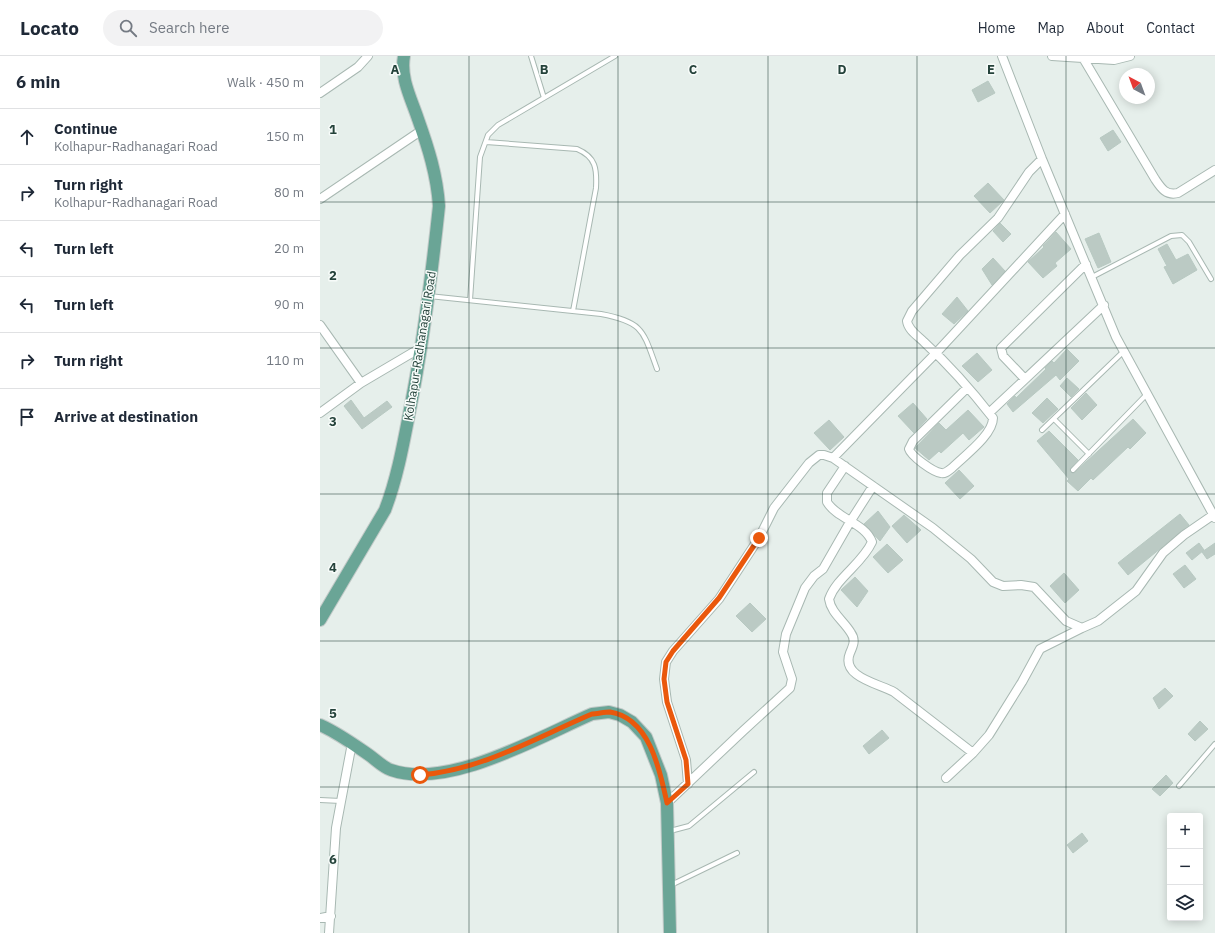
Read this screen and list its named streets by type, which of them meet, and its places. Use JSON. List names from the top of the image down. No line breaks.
{"streets":{"main road":["Kolhapur-Radhanagari Road"]},"north":"top left","page":{"header":"Locato","search":"Search here","nav":["Home","Map","About","Contact"],"heading":["6 min","Walk · 450 m"],"list":[["Continue","Kolhapur-Radhanagari Road","150 m"],["Turn right","Kolhapur-Radhanagari Road","80 m"],["Turn left","20 m"],["Turn left","90 m"],["Turn right","110 m"],"Arrive at destination"],"map_buttons":["+","−"]},"grid":{"columns":["A","B","C","D","E"],"rows":["1","2","3","4","5","6"]}}
